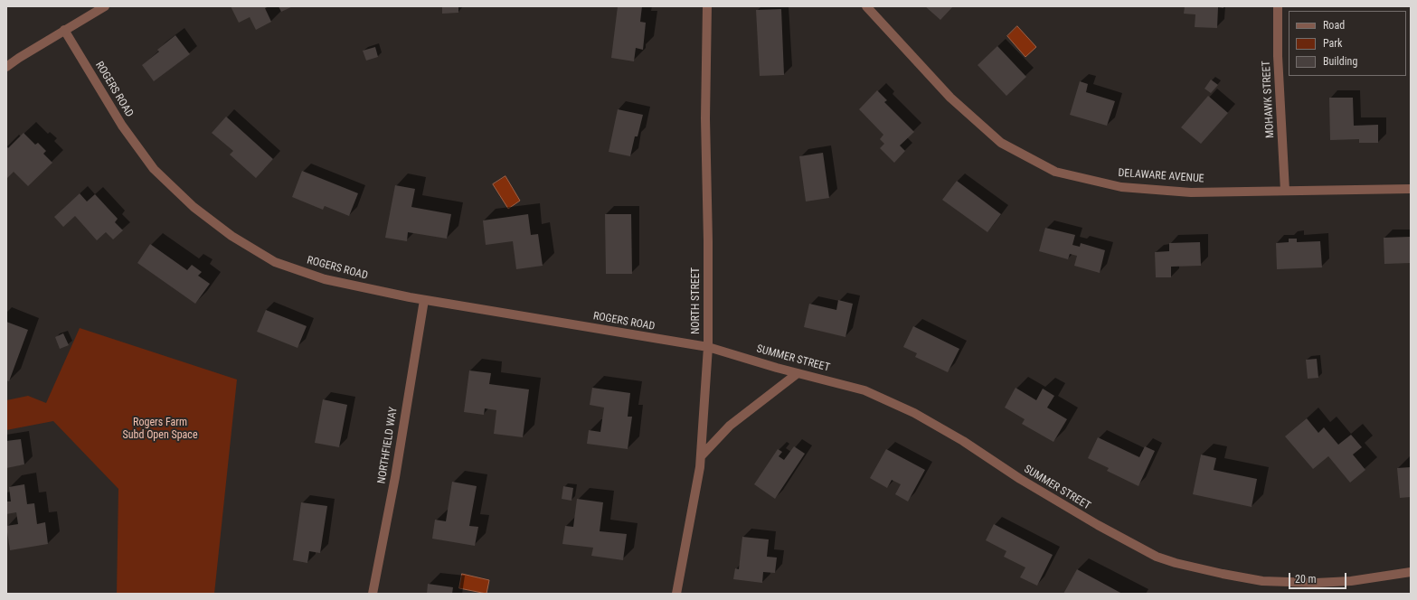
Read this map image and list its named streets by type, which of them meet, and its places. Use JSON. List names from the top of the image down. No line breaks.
{"streets":{"street":["ROGERS ROAD","MOHAWK STREET","DELAWARE AVENUE","NORTH STREET","SUMMER STREET","NORTHFIELD WAY"]},"crossings":[["ROGERS ROAD","NORTH STREET"],["ROGERS ROAD","SUMMER STREET"],["ROGERS ROAD","NORTHFIELD WAY"],["MOHAWK STREET","DELAWARE AVENUE"],["NORTH STREET","SUMMER STREET"]],"parks":["Rogers Farm Subd Open Space"],"legend":["Road","Park","Building"],"scale_bar":"20 m"}
